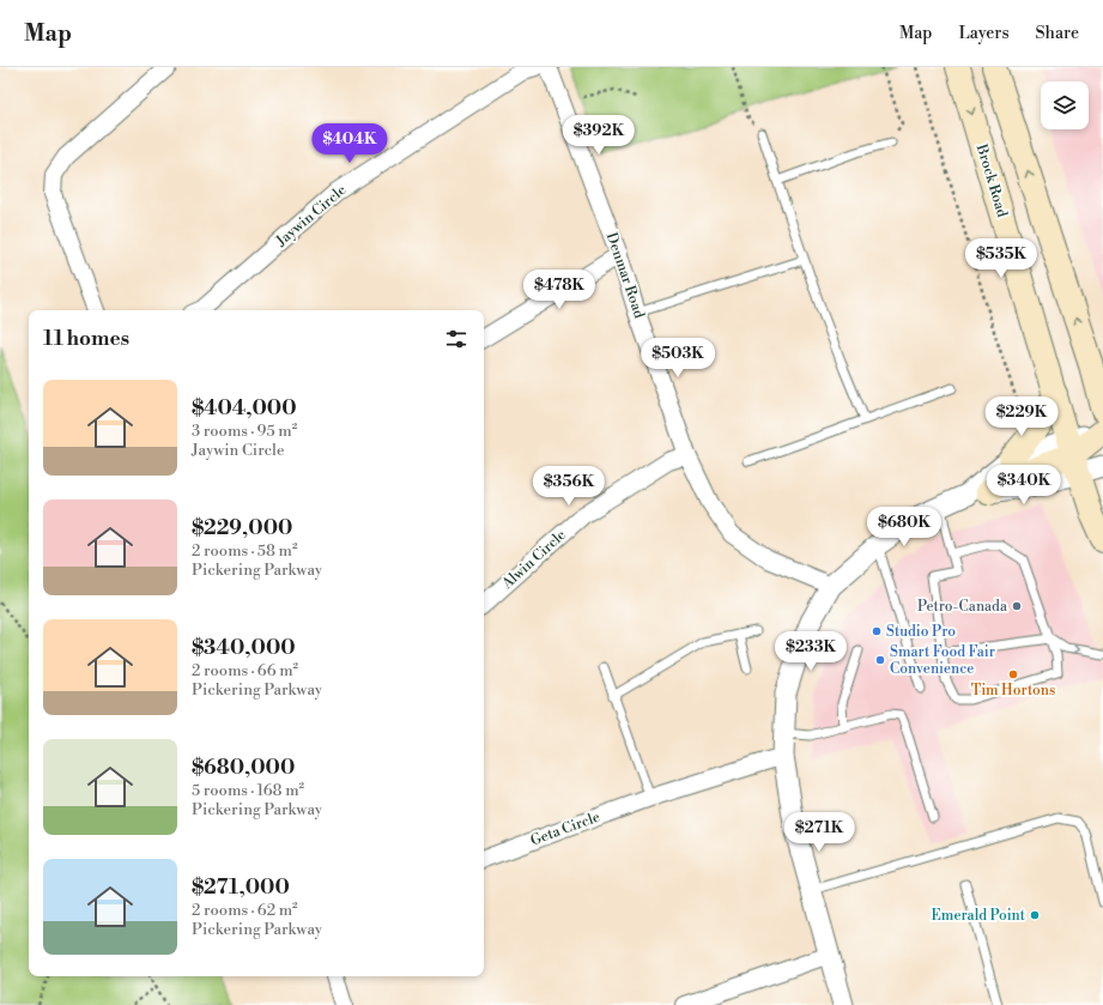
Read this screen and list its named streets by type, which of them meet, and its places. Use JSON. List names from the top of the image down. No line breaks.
{"streets":{"main road":["Brock Road"],"street":["Jaywin Circle","Denmar Road","Alwin Circle","Geta Circle"]},"crossings":[["Denmar Road","Alwin Circle"]],"places":["Petro-Canada","Studio Pro","Smart Food Fair Convenience","Tim Hortons","Emerald Point"],"page":{"header":"Map","nav":["Map","Layers","Share"],"price":["$392K","$404K","$535K","$478K","$503K","$229K","$340K","$356K","$680K","$233K","$271K"],"heading":"11 homes","list":[{"name":"$404,000","note":"3 rooms · 95 m² · Jaywin Circle"},{"name":"$229,000","note":"2 rooms · 58 m² · Pickering Parkway"},{"name":"$340,000","note":"2 rooms · 66 m² · Pickering Parkway"},{"name":"$680,000","note":"5 rooms · 168 m² · Pickering Parkway"},{"name":"$271,000","note":"2 rooms · 62 m² · Pickering Parkway"}]}}
